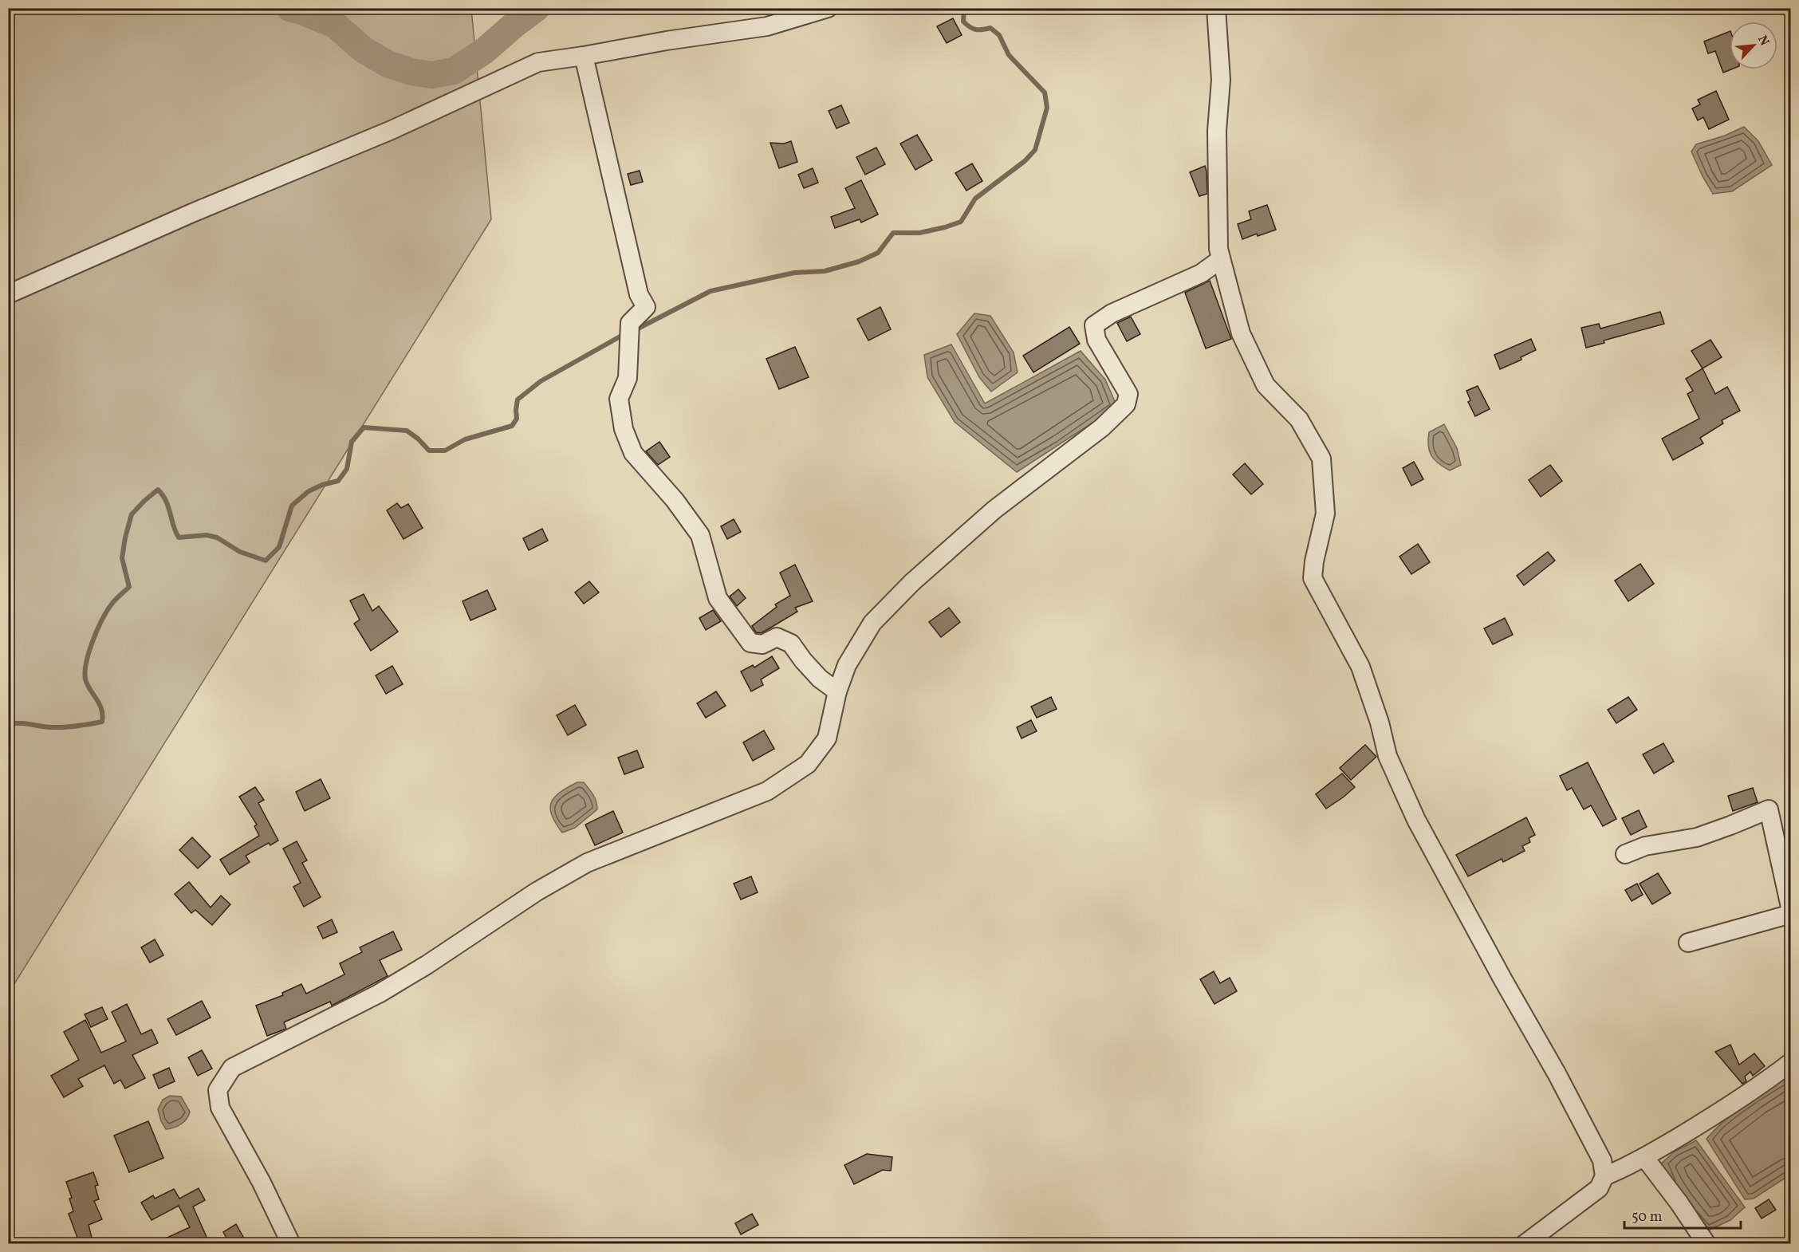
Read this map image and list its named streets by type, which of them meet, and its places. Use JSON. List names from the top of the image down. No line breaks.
{"scale_bar":"50 m","north":"top right"}
